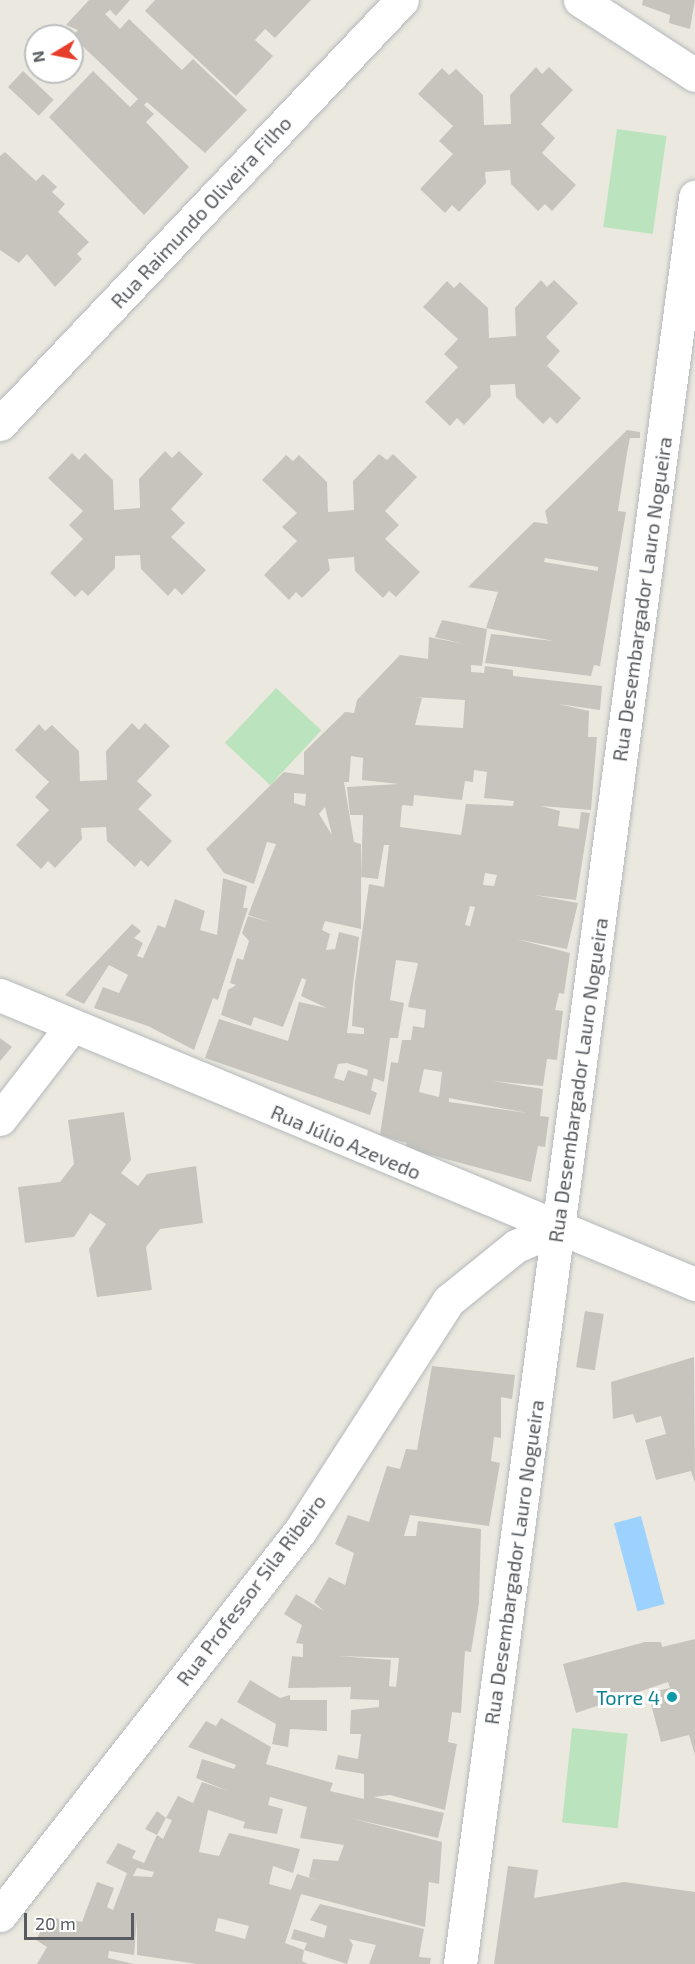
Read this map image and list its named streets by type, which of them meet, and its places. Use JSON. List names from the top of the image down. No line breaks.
{"streets":{"street":["Rua Raimundo Oliveira Filho","Rua Desembargador Lauro Nogueira","Rua Júlio Azevedo","Rua Professor Sila Ribeiro"]},"crossings":[["Rua Desembargador Lauro Nogueira","Rua Júlio Azevedo"],["Rua Desembargador Lauro Nogueira","Rua Professor Sila Ribeiro"],["Rua Júlio Azevedo","Rua Professor Sila Ribeiro"]],"places":["Torre 4"],"scale_bar":"20 m","north":"left"}
